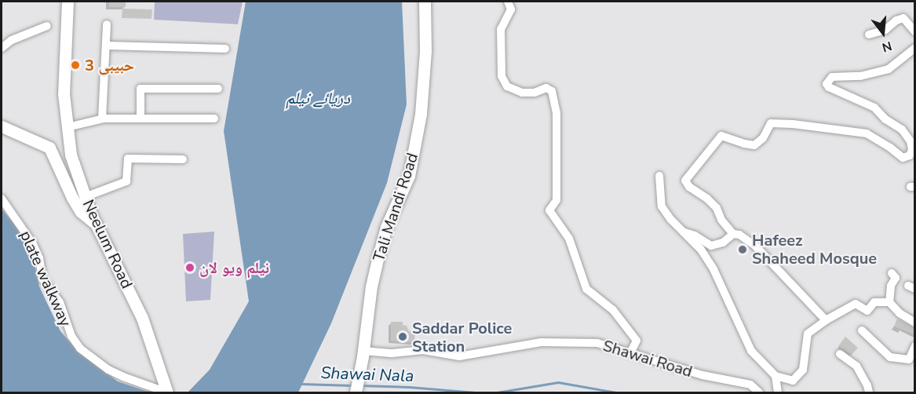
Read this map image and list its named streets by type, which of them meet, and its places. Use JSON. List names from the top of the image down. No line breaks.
{"streets":{"street":["Tali Mandi Road","Neelum Road","plate walkway","Shawai Road"]},"crossings":[["Tali Mandi Road","Shawai Road"],["Neelum Road","plate walkway"]],"water":["دریائے نیلم","Shawai Nala"],"places":["حبیبی 3","Hafeez Shaheed Mosque","نیلم ویو لان","Saddar Police Station"],"north":"bottom"}
